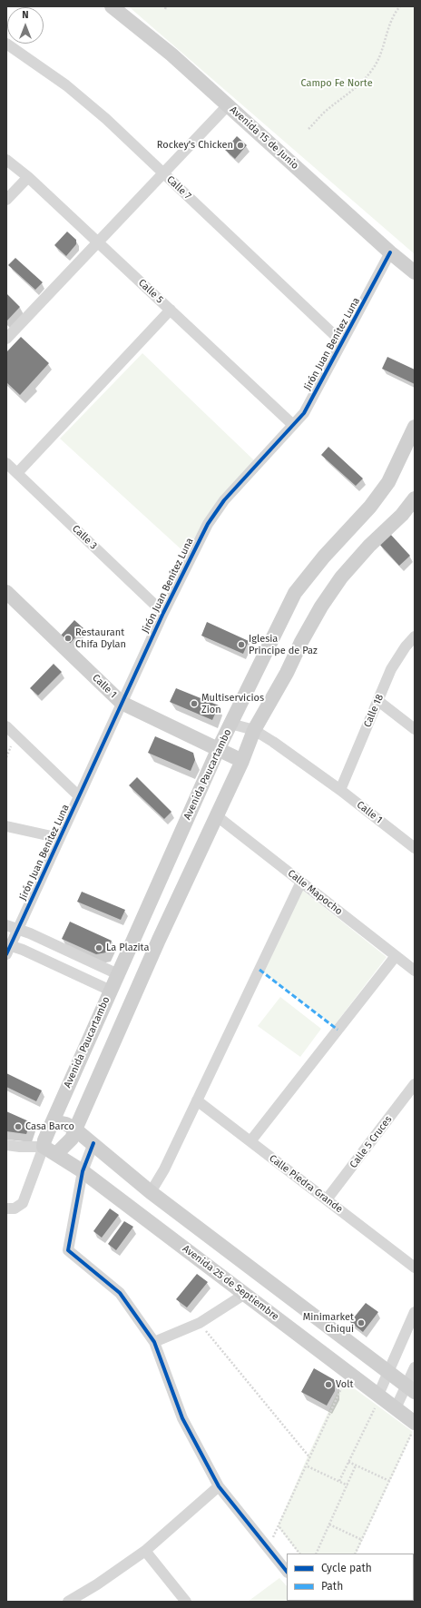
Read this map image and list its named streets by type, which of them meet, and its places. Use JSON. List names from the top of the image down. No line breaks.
{"streets":{"main road":["Avenida 15 de Junio","Calle 1","Avenida Paucartambo","Avenida 25 de Septiembre"],"street":["Calle 7","Calle 5","Jirón Juan Benítez Luna","Calle 3","Calle 18","Calle Mapocho","Calle 5 Cruces","Calle Piedra Grande"]},"crossings":[["Avenida 15 de Junio","Jirón Juan Benítez Luna"],["Calle 7","Jirón Juan Benítez Luna"],["Calle 5","Jirón Juan Benítez Luna"],["Jirón Juan Benítez Luna","Calle 3"],["Jirón Juan Benítez Luna","Calle 1"],["Calle 1","Calle 18"],["Calle 1","Avenida Paucartambo"],["Avenida Paucartambo","Avenida 25 de Septiembre"],["Calle 5 Cruces","Calle Piedra Grande"]],"parks":["Campo Fe Norte"],"places":["Rockey's Chicken","Restaurant Chifa Dylan","Iglesia Principe de Paz","Multiservicios Zion","La Plazita","Casa Barco","Minimarket Chiqui","Volt"],"legend":["Cycle path","Path"],"north":"top"}
